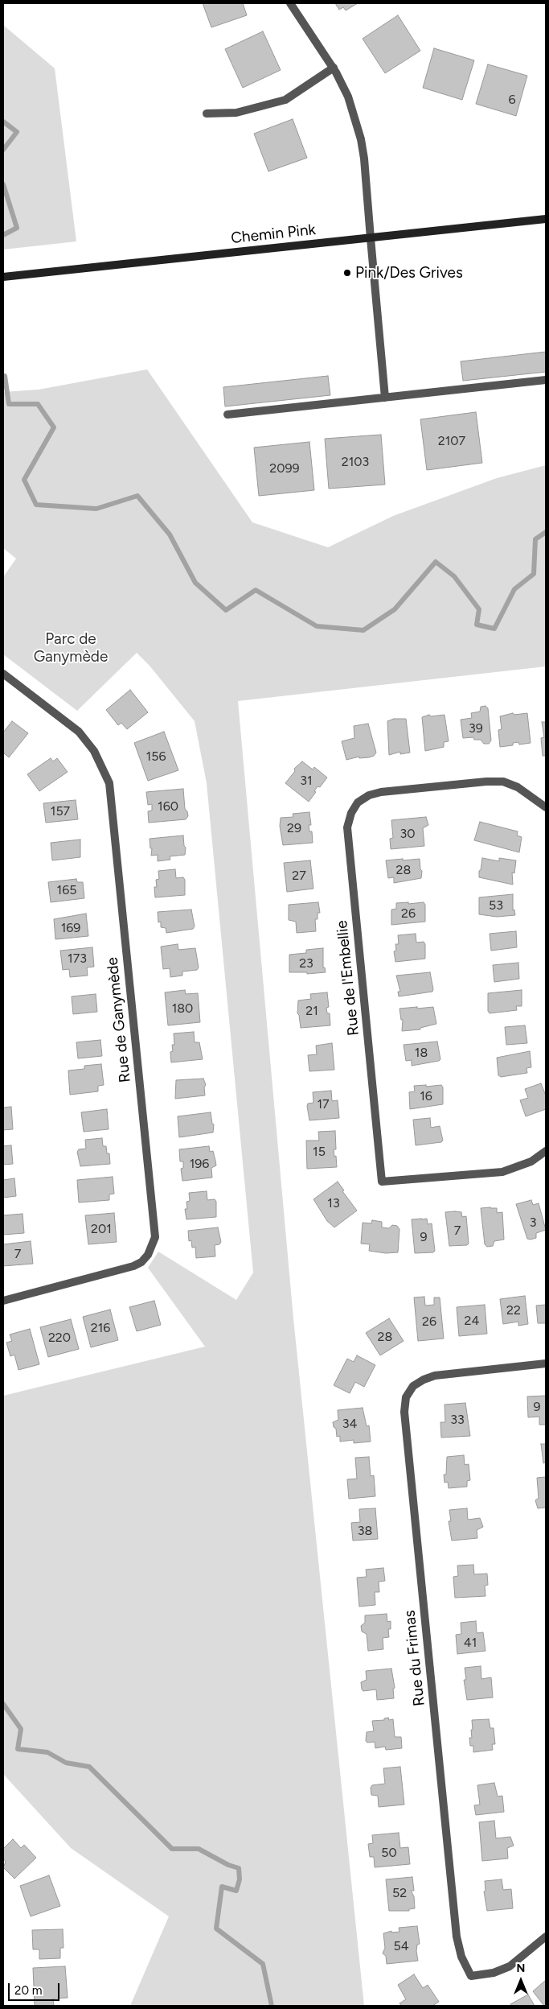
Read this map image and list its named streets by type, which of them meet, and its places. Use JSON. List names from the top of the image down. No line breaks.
{"streets":{"main road":["Chemin Pink"],"street":["Rue de l'Embellie","Rue de Ganymède","Rue du Frimas"]},"parks":["Parc de Ganymède"],"places":["Pink/Des Grives"],"house_numbers":["6","2107","2103","2099","39","156","31","160","157","29","30","28","27","165","53","26","169","173","23","180","21","18","16","17","15","196","13","3","201","7","9","7","22","24","26","216","28","220","9","33","34","38","41","50","52","54"],"scale_bar":"20 m","north":"top"}
